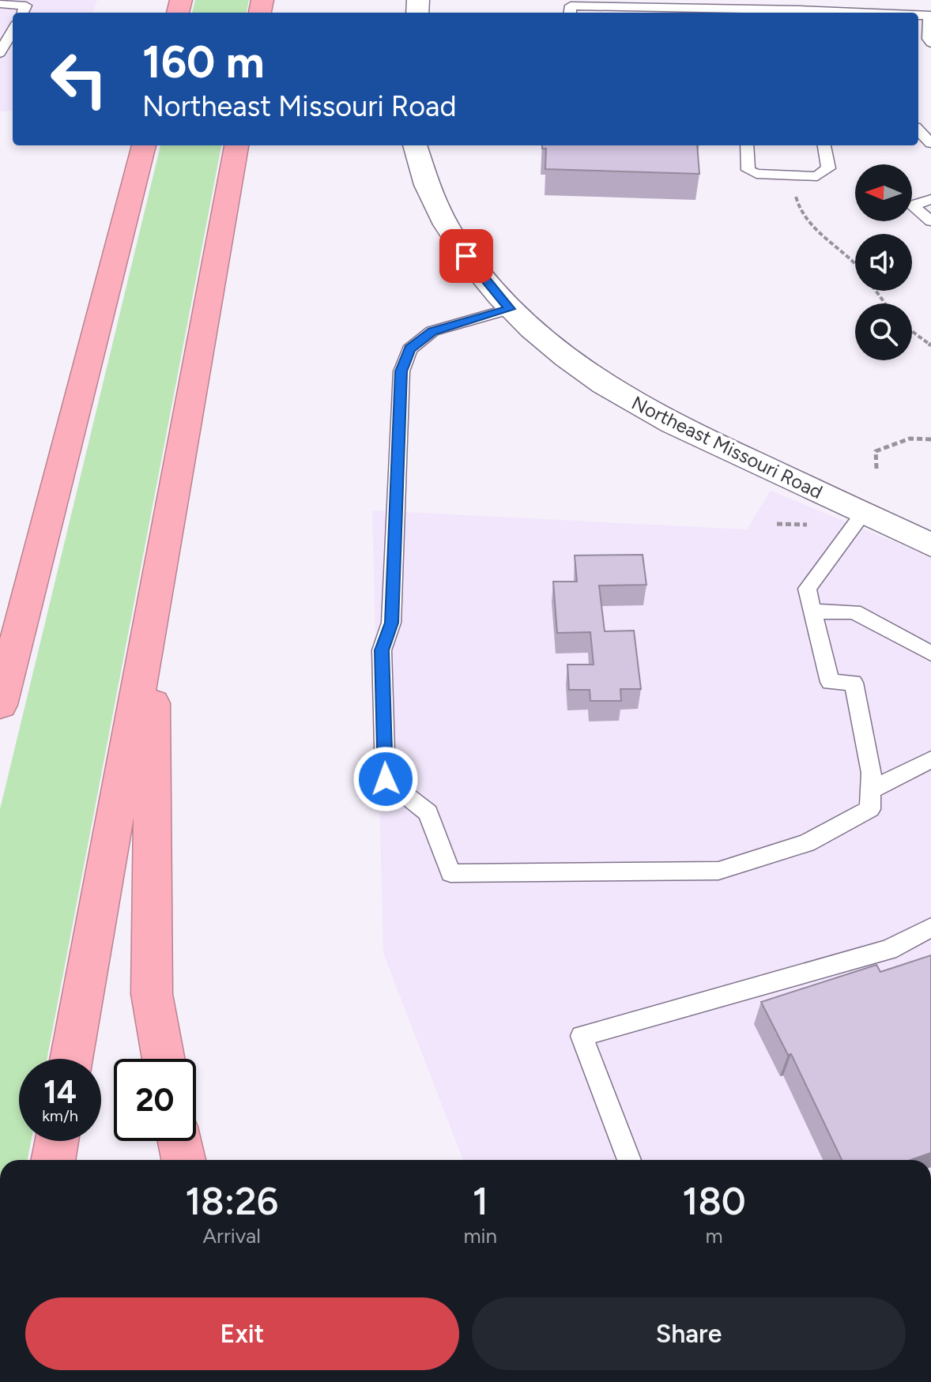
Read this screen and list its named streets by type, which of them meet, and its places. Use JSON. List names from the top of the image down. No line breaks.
{"streets":{"street":["Northeast Missouri Road"]},"north":"left","page":{"turn":["160 m","Northeast Missouri Road"],"speed":"14 km/h","limit":"20","eta":["18:26","Arrival","1","min","180","m"],"buttons":["Exit","Share"]}}
